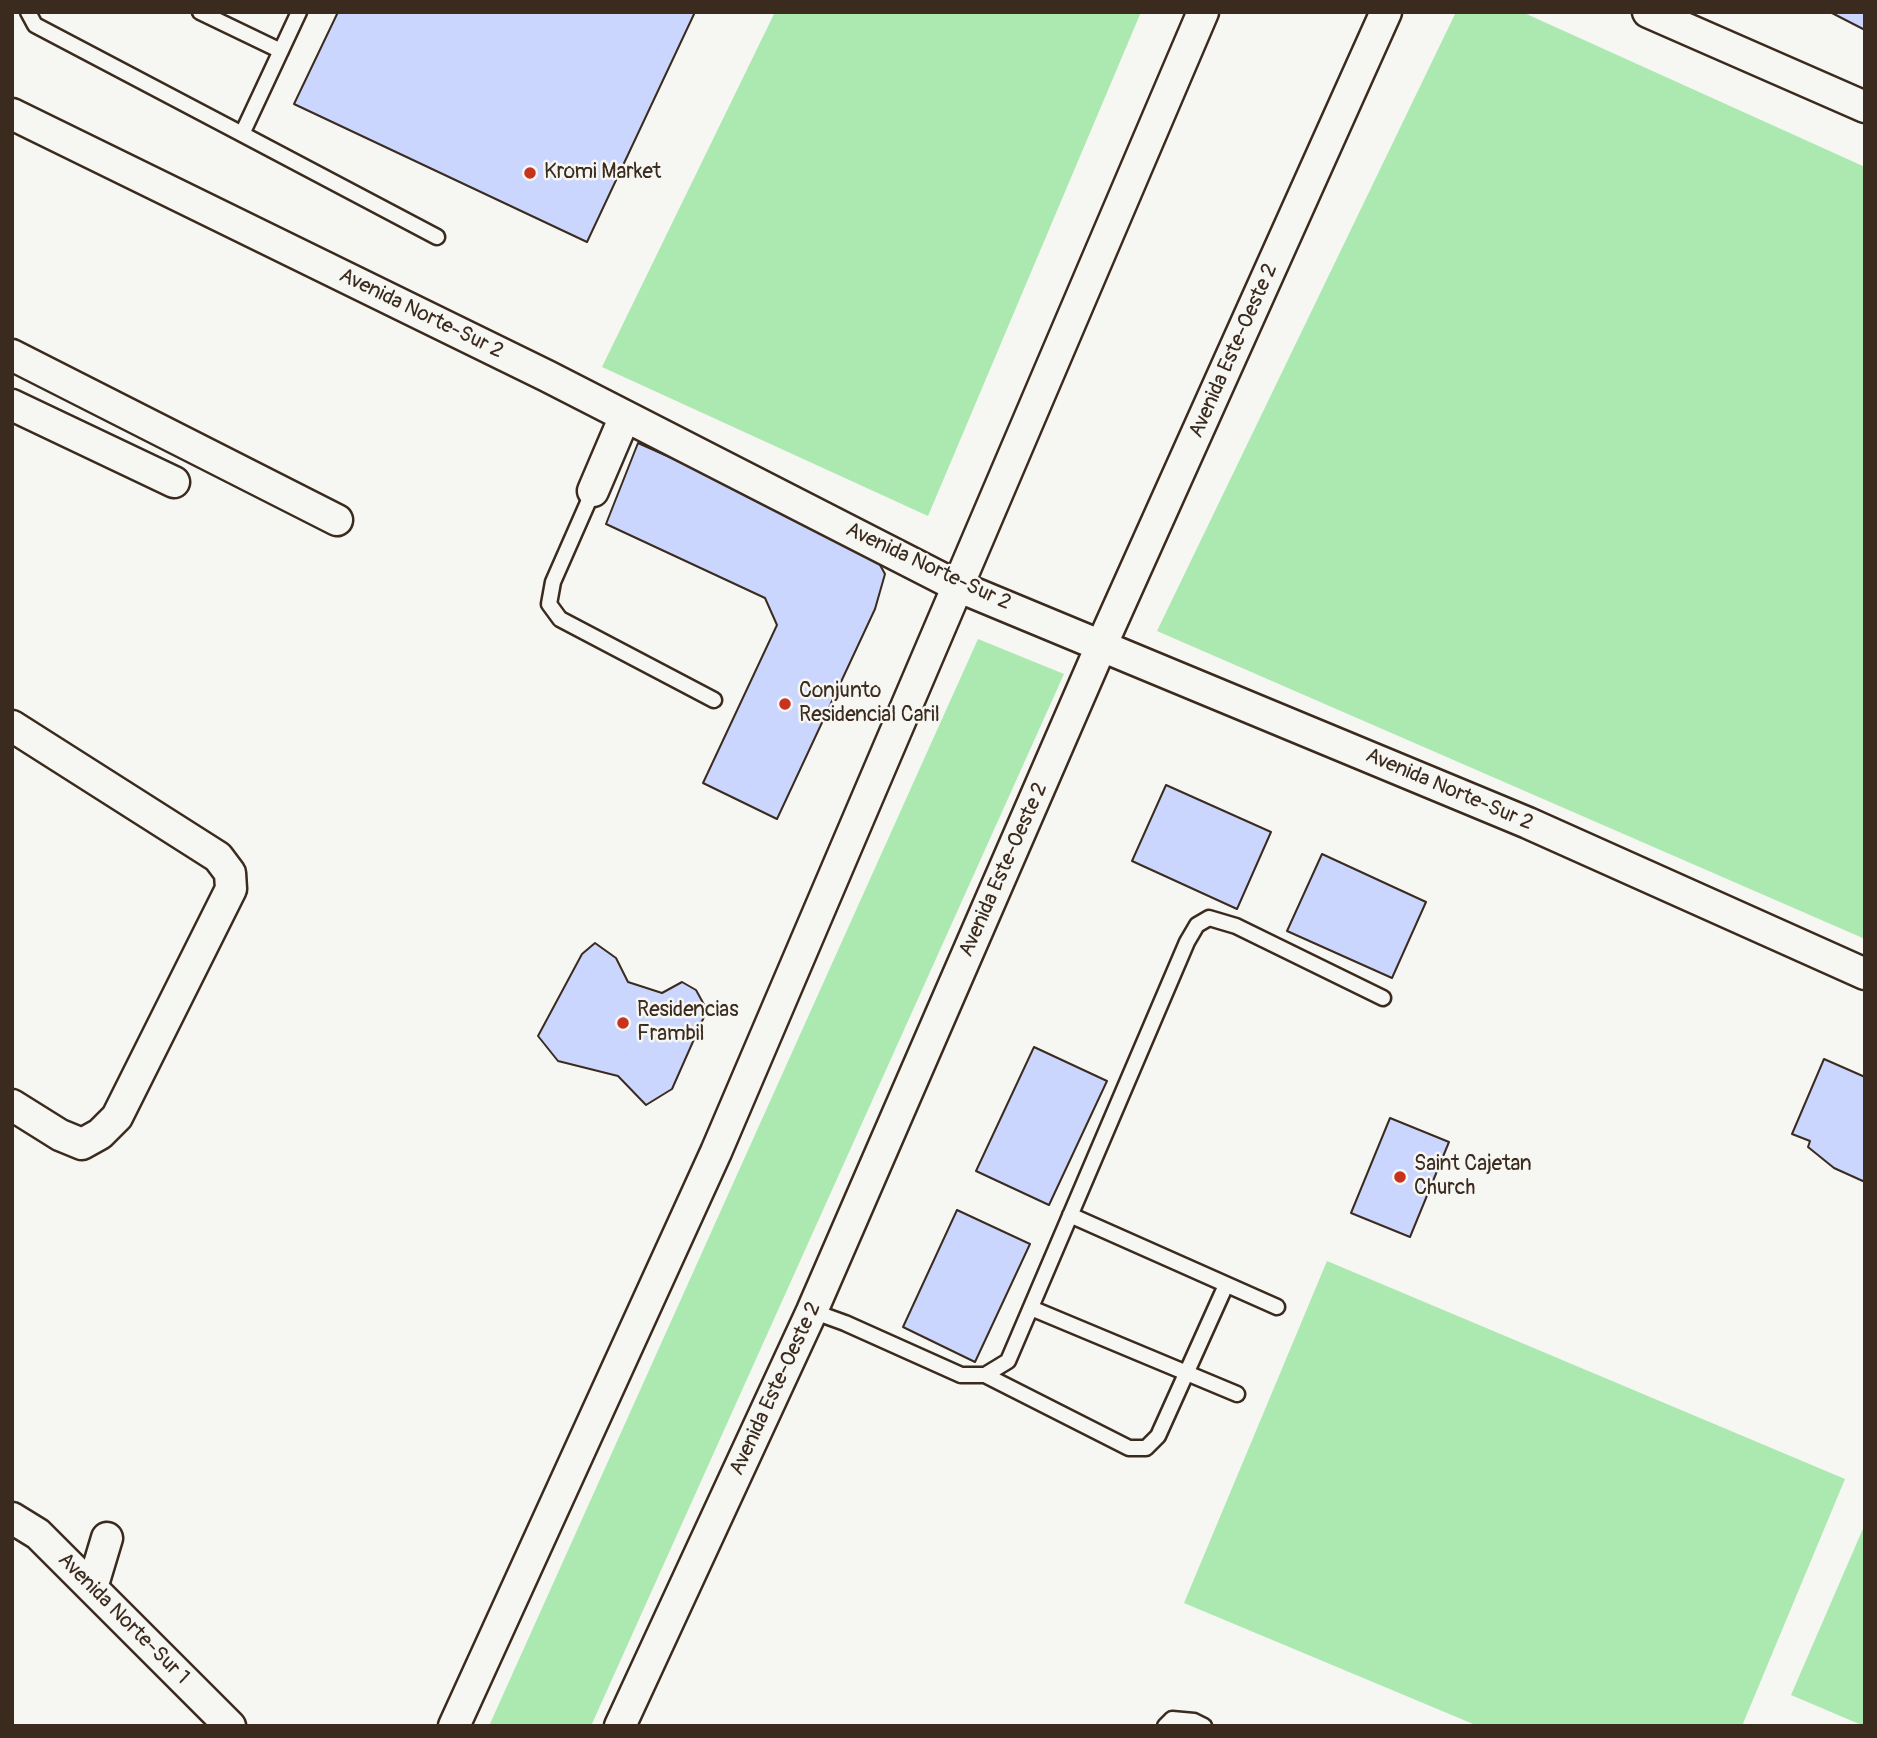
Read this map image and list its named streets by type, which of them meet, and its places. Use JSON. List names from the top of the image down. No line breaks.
{"streets":{"street":["Avenida Norte-Sur 2","Avenida Este-Oeste 2","Avenida Norte-Sur 1"]},"crossings":[["Avenida Norte-Sur 2","Avenida Este-Oeste 2"]],"places":["Kromi Market","Conjunto Residencial Caril","Residencias Frambil","Saint Cajetan Church"]}
